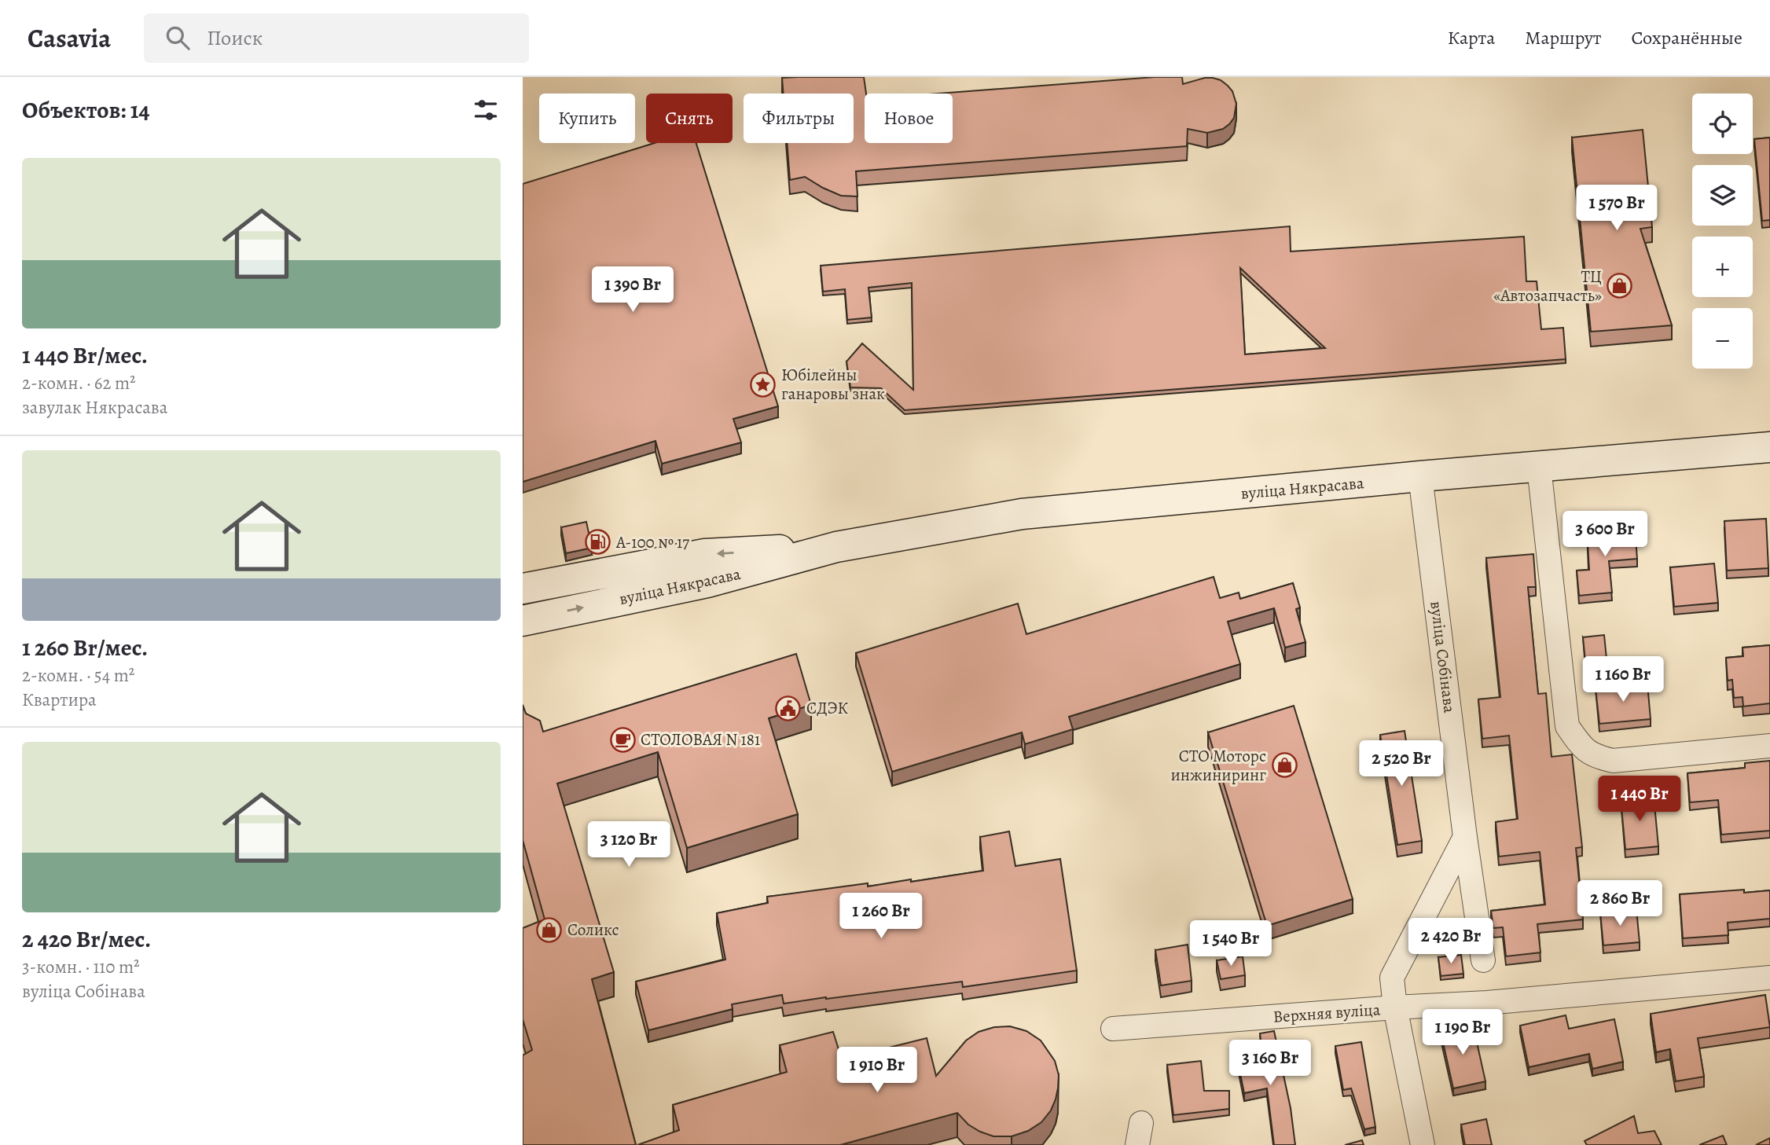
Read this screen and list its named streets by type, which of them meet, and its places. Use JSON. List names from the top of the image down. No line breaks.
{"streets":{"main road":["вуліца Някрасава"],"street":["вуліца Собінава","Верхняя вуліца"]},"crossings":[["вуліца Някрасава","вуліца Собінава"]],"places":{"shop":["ТЦ «Автозапчасть»","СТО Моторс инжиниринг","Соликс"],"place":["Юбілейны ганаровы знак"],"fuel station":["А-100 № 17"],"public building":["СДЭК"],"cafe":["СТОЛОВАЯ N 181"]},"page":{"header":"Casavia","search":"Поиск","nav":["Карта","Маршрут","Сохранённые"],"heading":"Объектов: 14","map_buttons":["+","−"],"chip":["Купить","Снять","Фильтры","Новое"],"list":[{"name":"1 440 Br/мес.","note":"2-комн. · 62 m² · завулак Някрасава"},{"name":"1 260 Br/мес.","note":"2-комн. · 54 m² · Квартира"},{"name":"2 420 Br/мес.","note":"3-комн. · 110 m² · вуліца Собінава"}],"price":["1 570 Br","1 390 Br","3 600 Br","1 160 Br","2 520 Br","1 440 Br","3 120 Br","2 860 Br","1 260 Br","2 420 Br","1 540 Br","1 190 Br","3 160 Br","1 910 Br"]}}
